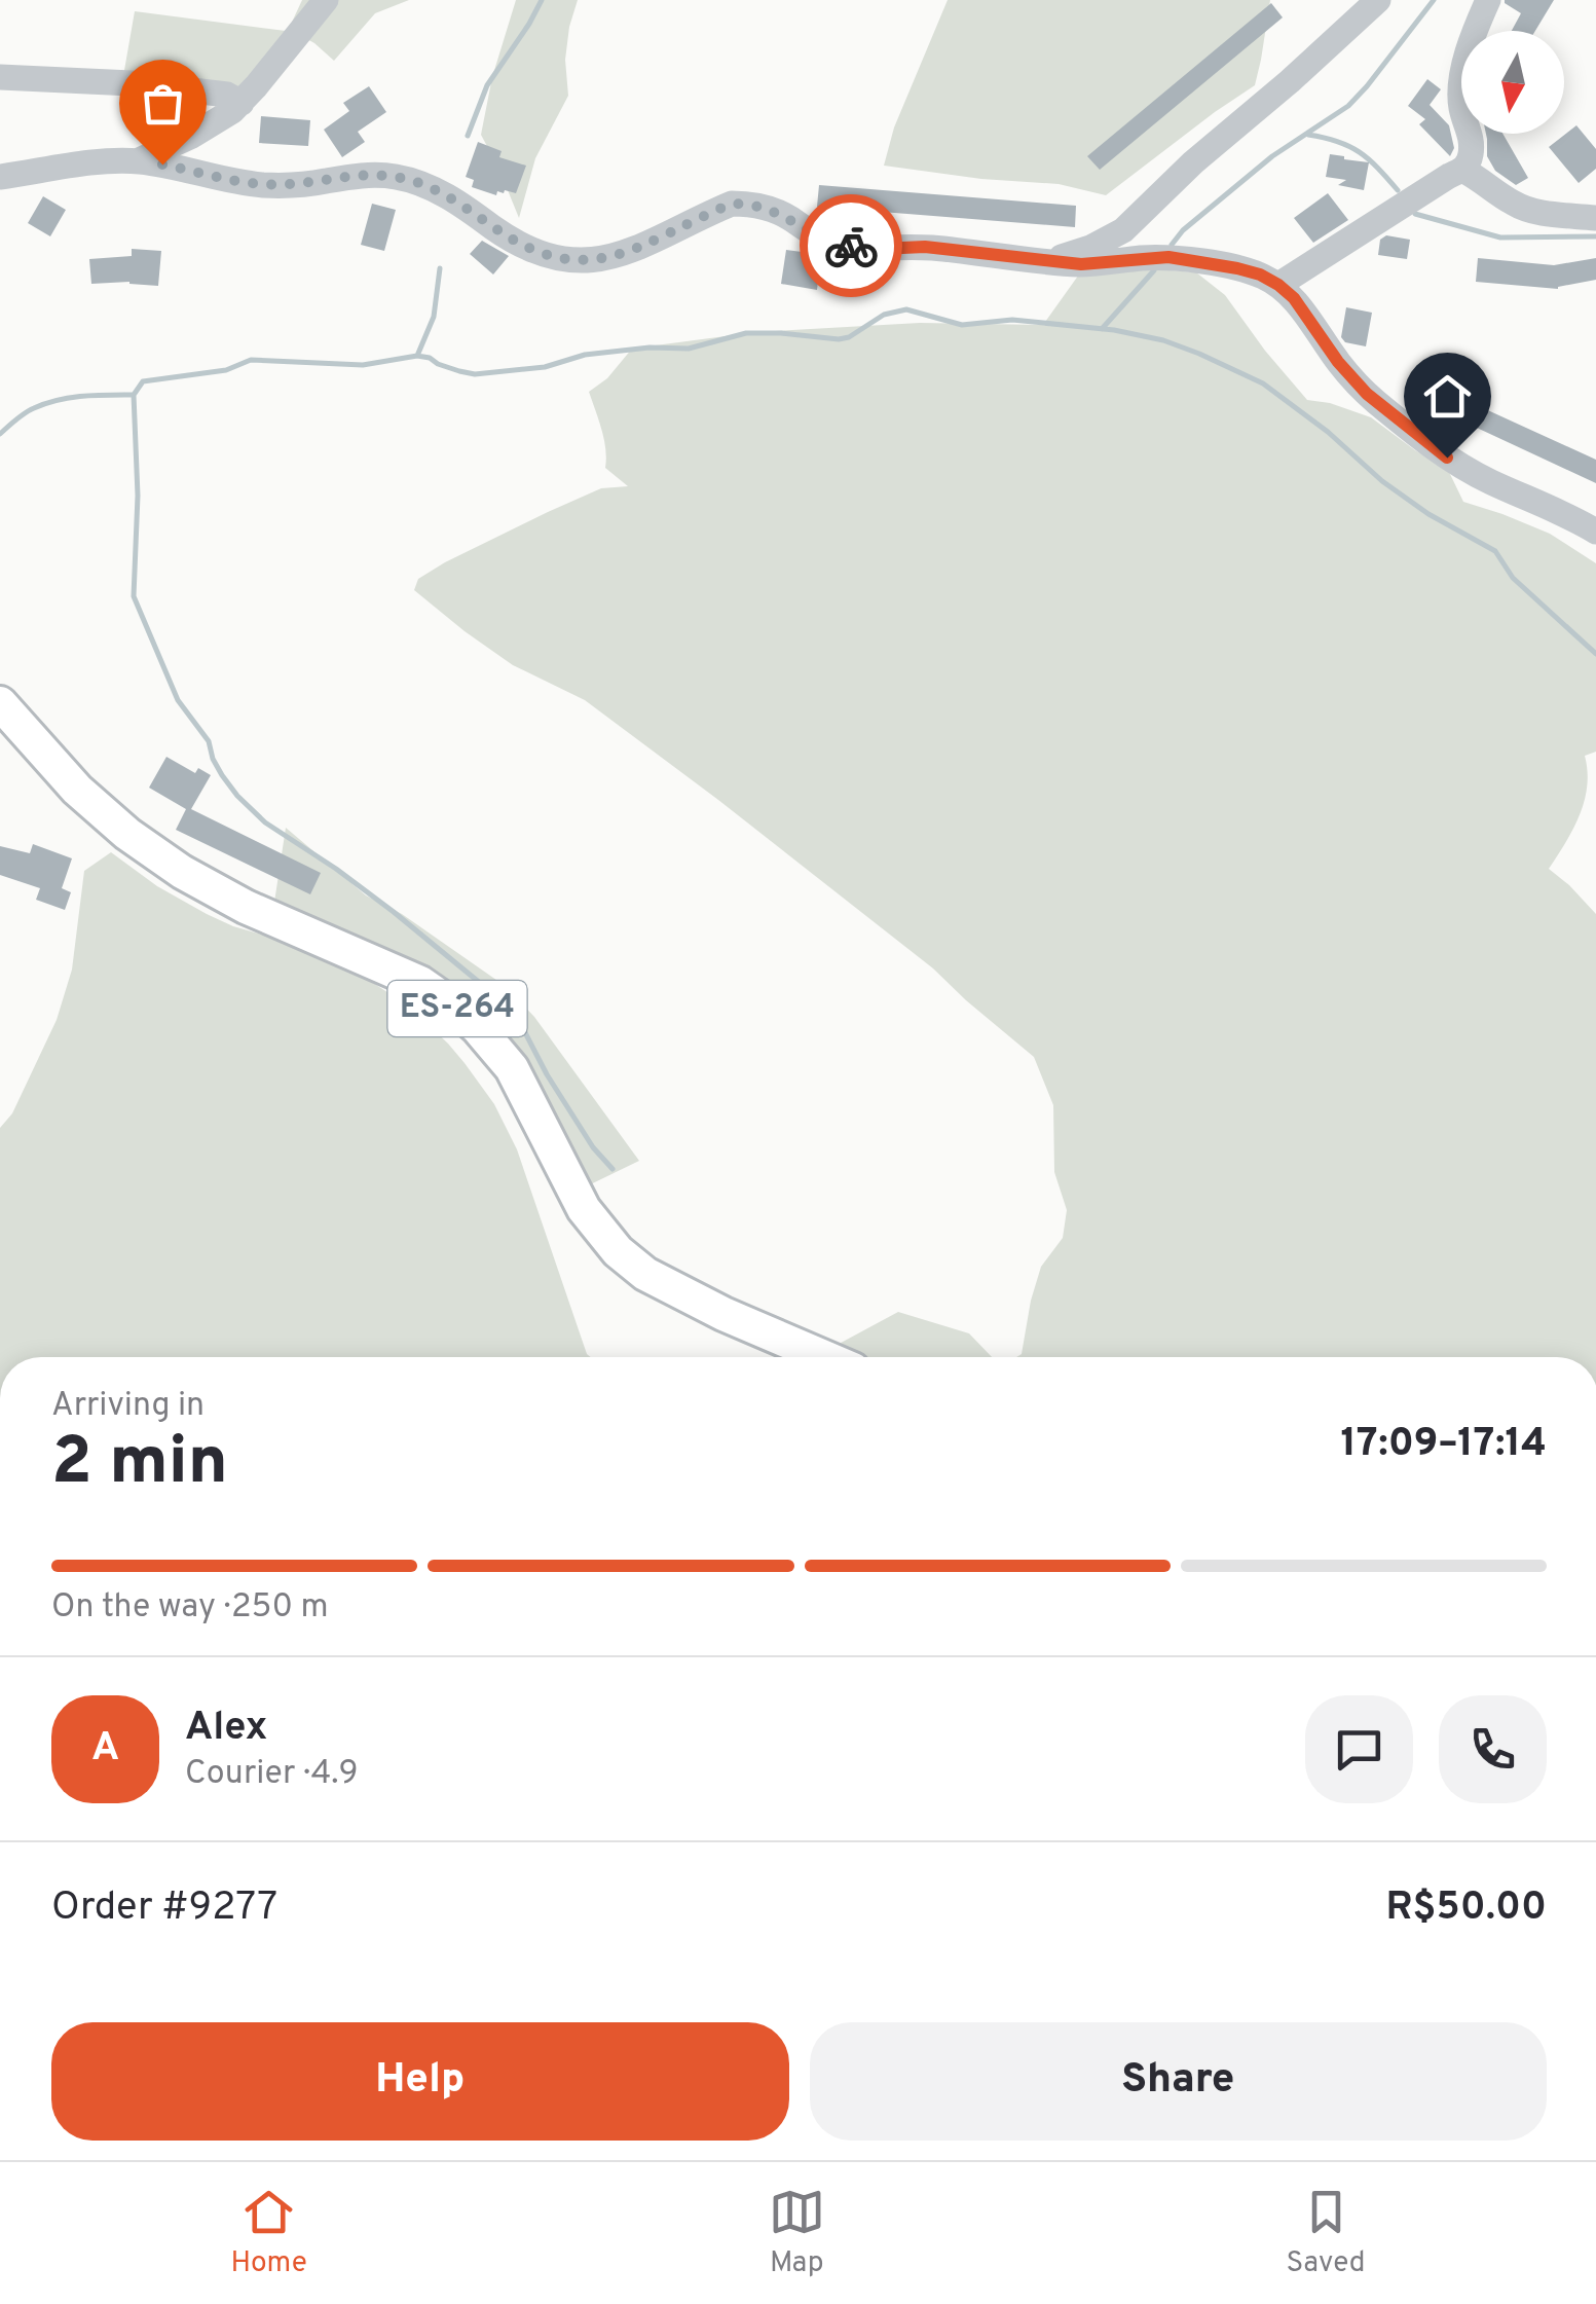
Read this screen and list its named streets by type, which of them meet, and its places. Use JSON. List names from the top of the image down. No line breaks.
{"streets":{"main road":["ES-264"]},"north":"bottom","page":{"heading":["2 min","Arriving in","17:09–17:14"],"panel":["Alex","Courier · 4.9","Order #9277","R$50.00"],"bar":"On the way · 250 m","round":"A","buttons":["Help","Share"],"tabs":["Home","Map","Saved"]}}
